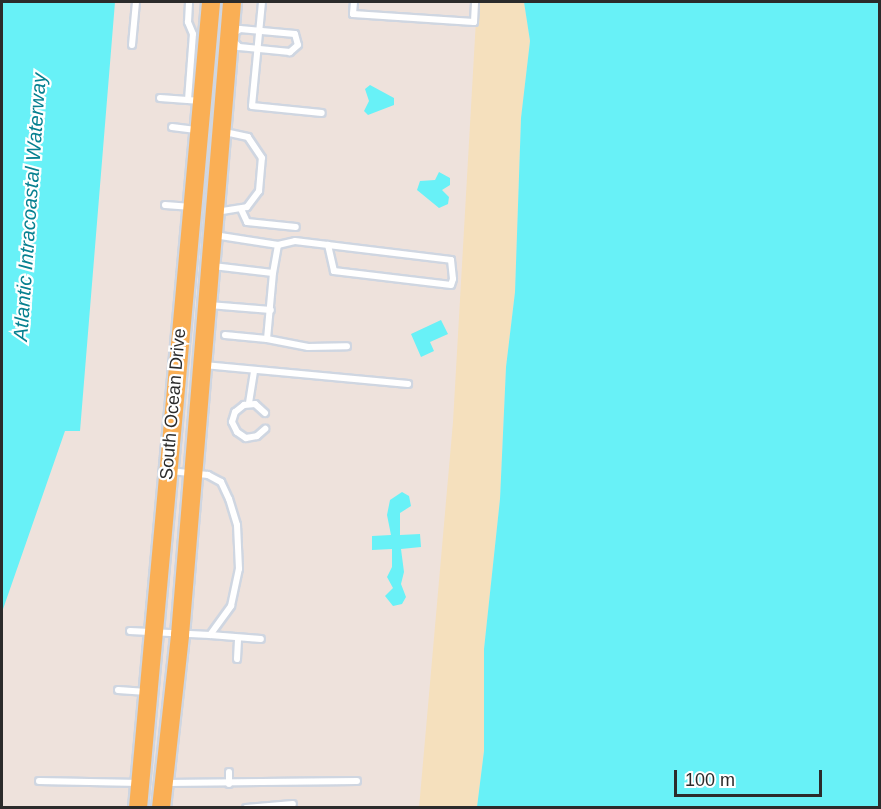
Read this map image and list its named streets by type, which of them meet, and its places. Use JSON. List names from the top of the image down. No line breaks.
{"streets":{"main road":["South Ocean Drive"]},"water":["Atlantic Intracoastal Waterway"],"scale_bar":"100 m"}
